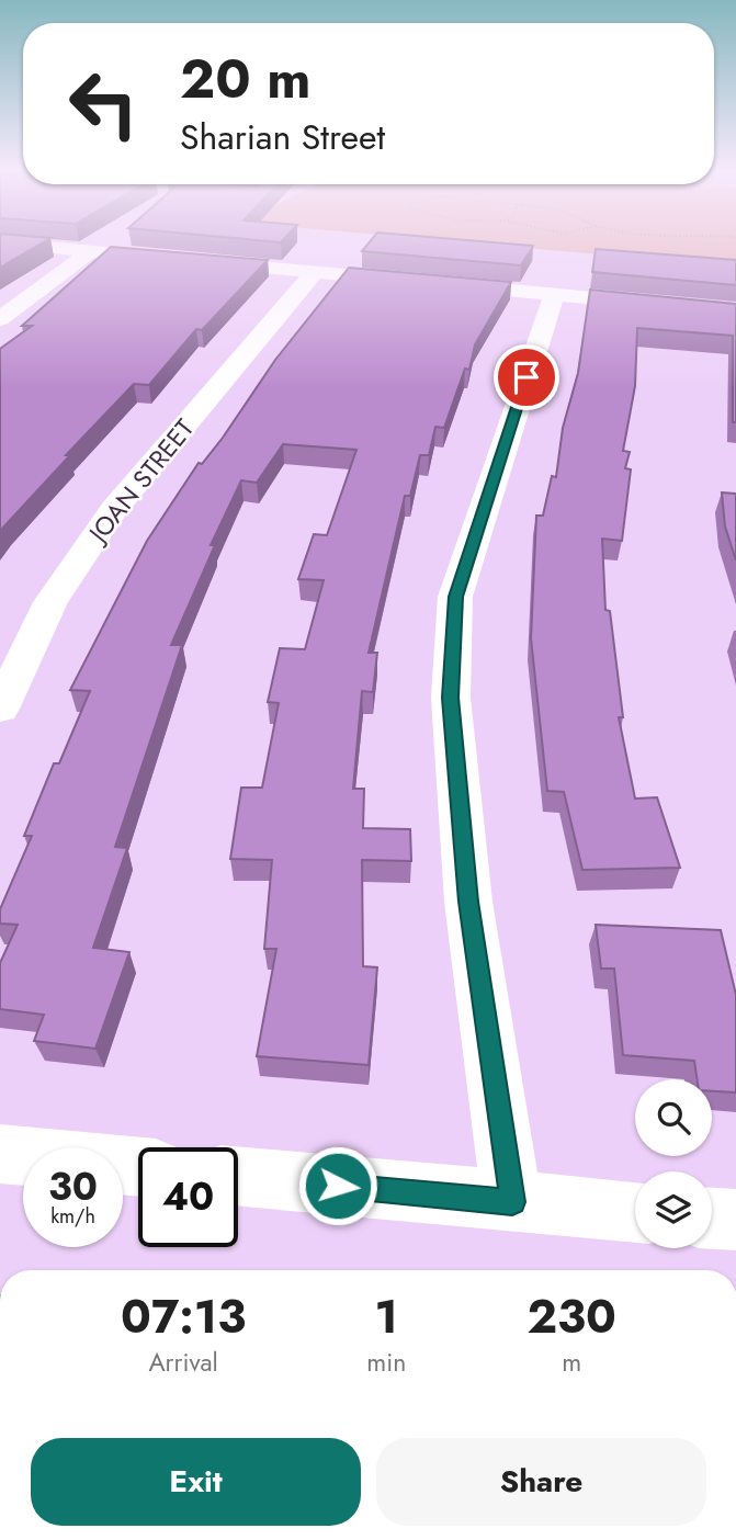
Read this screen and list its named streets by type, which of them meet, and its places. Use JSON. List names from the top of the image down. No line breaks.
{"streets":{"street":["JOAN STREET"]},"page":{"turn":["20 m","Sharian Street"],"speed":"30 km/h","limit":"40","eta":["07:13","Arrival","1","min","230","m"],"buttons":["Exit","Share"]}}
